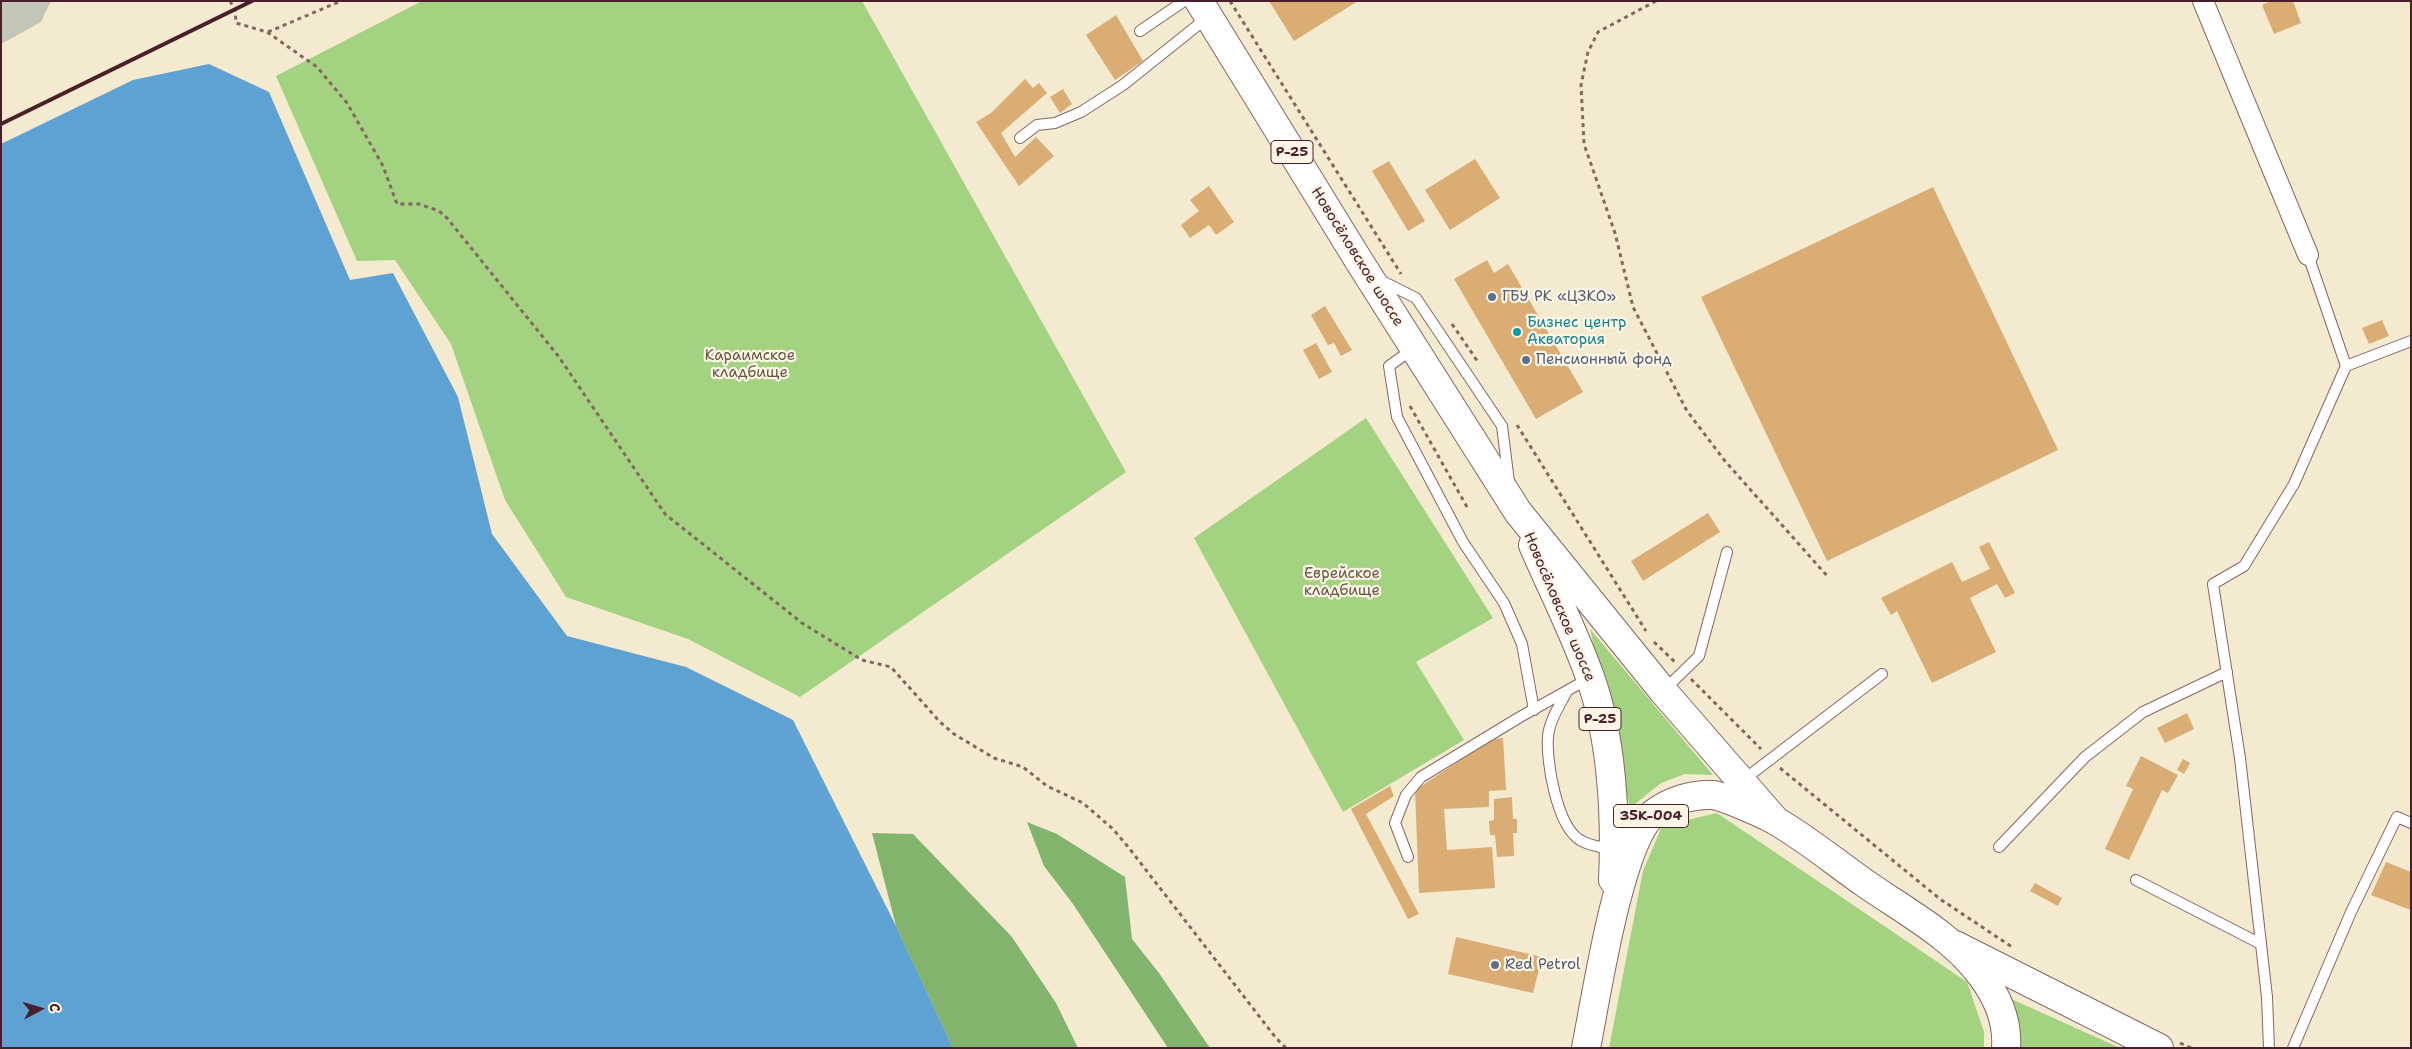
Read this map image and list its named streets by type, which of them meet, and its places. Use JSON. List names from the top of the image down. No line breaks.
{"streets":{"main road":["Р-25","Новосёловское шоссе","35К-004"]},"crossings":[["Новосёловское шоссе","35К-004"]],"parks":["Караимское кладбище","Еврейское кладбище"],"places":["ГБУ РК «ЦЗКО»","Бизнес центр Акватория","Пенсионный фонд","Red Petrol"],"north":"right"}
